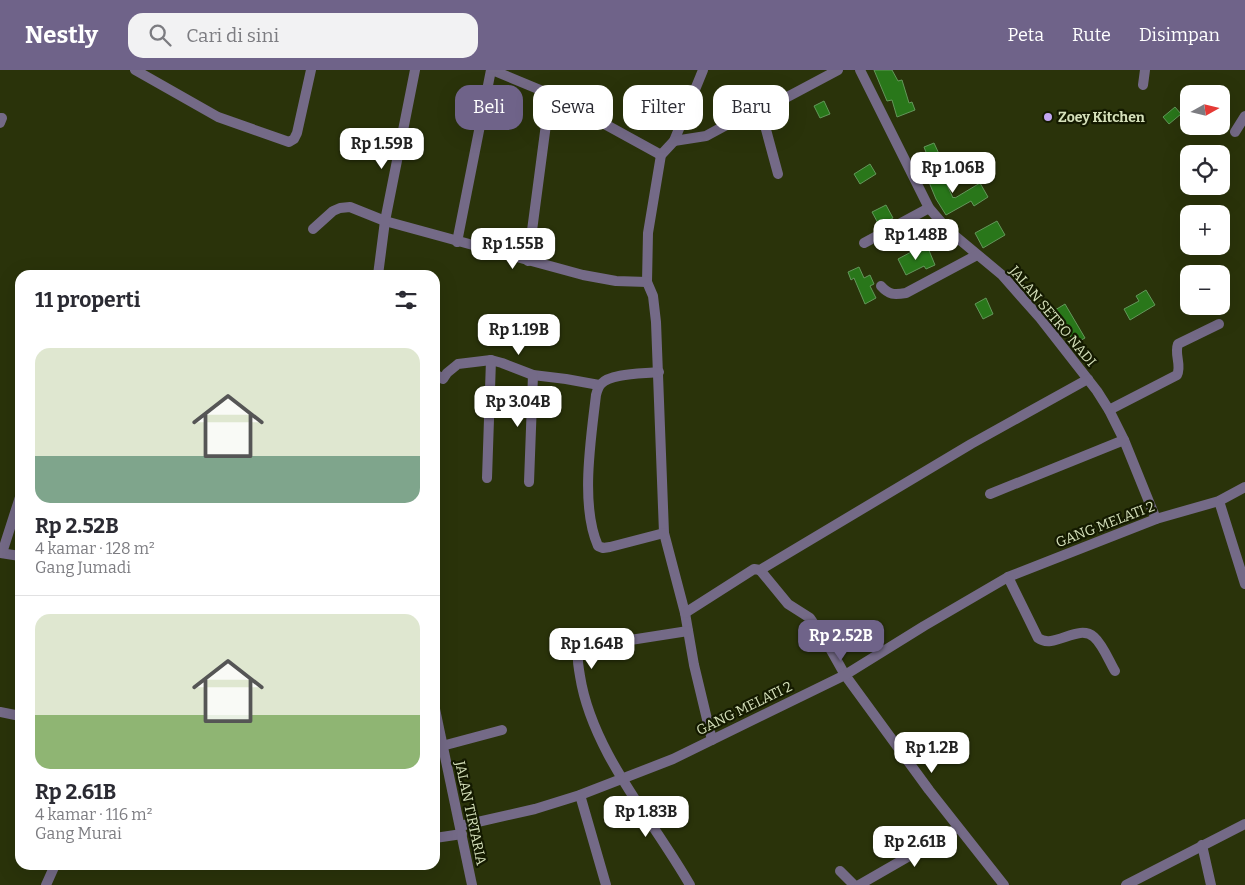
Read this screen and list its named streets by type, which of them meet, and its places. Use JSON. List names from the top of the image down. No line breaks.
{"streets":{"street":["JALAN SETRO NADI","GANG MELATI 2","JALAN TIRTARIA"]},"crossings":[["JALAN SETRO NADI","GANG MELATI 2"],["GANG MELATI 2","JALAN TIRTARIA"]],"places":["Zoey Kitchen"],"north":"right","page":{"header":"Nestly","search":"Cari di sini","nav":["Peta","Rute","Disimpan"],"map_buttons":["+","−"],"chip":["Beli","Sewa","Filter","Baru"],"price":["Rp 1.59B","Rp 1.06B","Rp 1.48B","Rp 1.55B","Rp 1.19B","Rp 3.04B","Rp 2.52B","Rp 1.64B","Rp 1.2B","Rp 1.83B","Rp 2.61B"],"heading":"11 properti","list":[{"name":"Rp 2.52B","note":"4 kamar · 128 m² · Gang Jumadi"},{"name":"Rp 2.61B","note":"4 kamar · 116 m² · Gang Murai"}]}}
